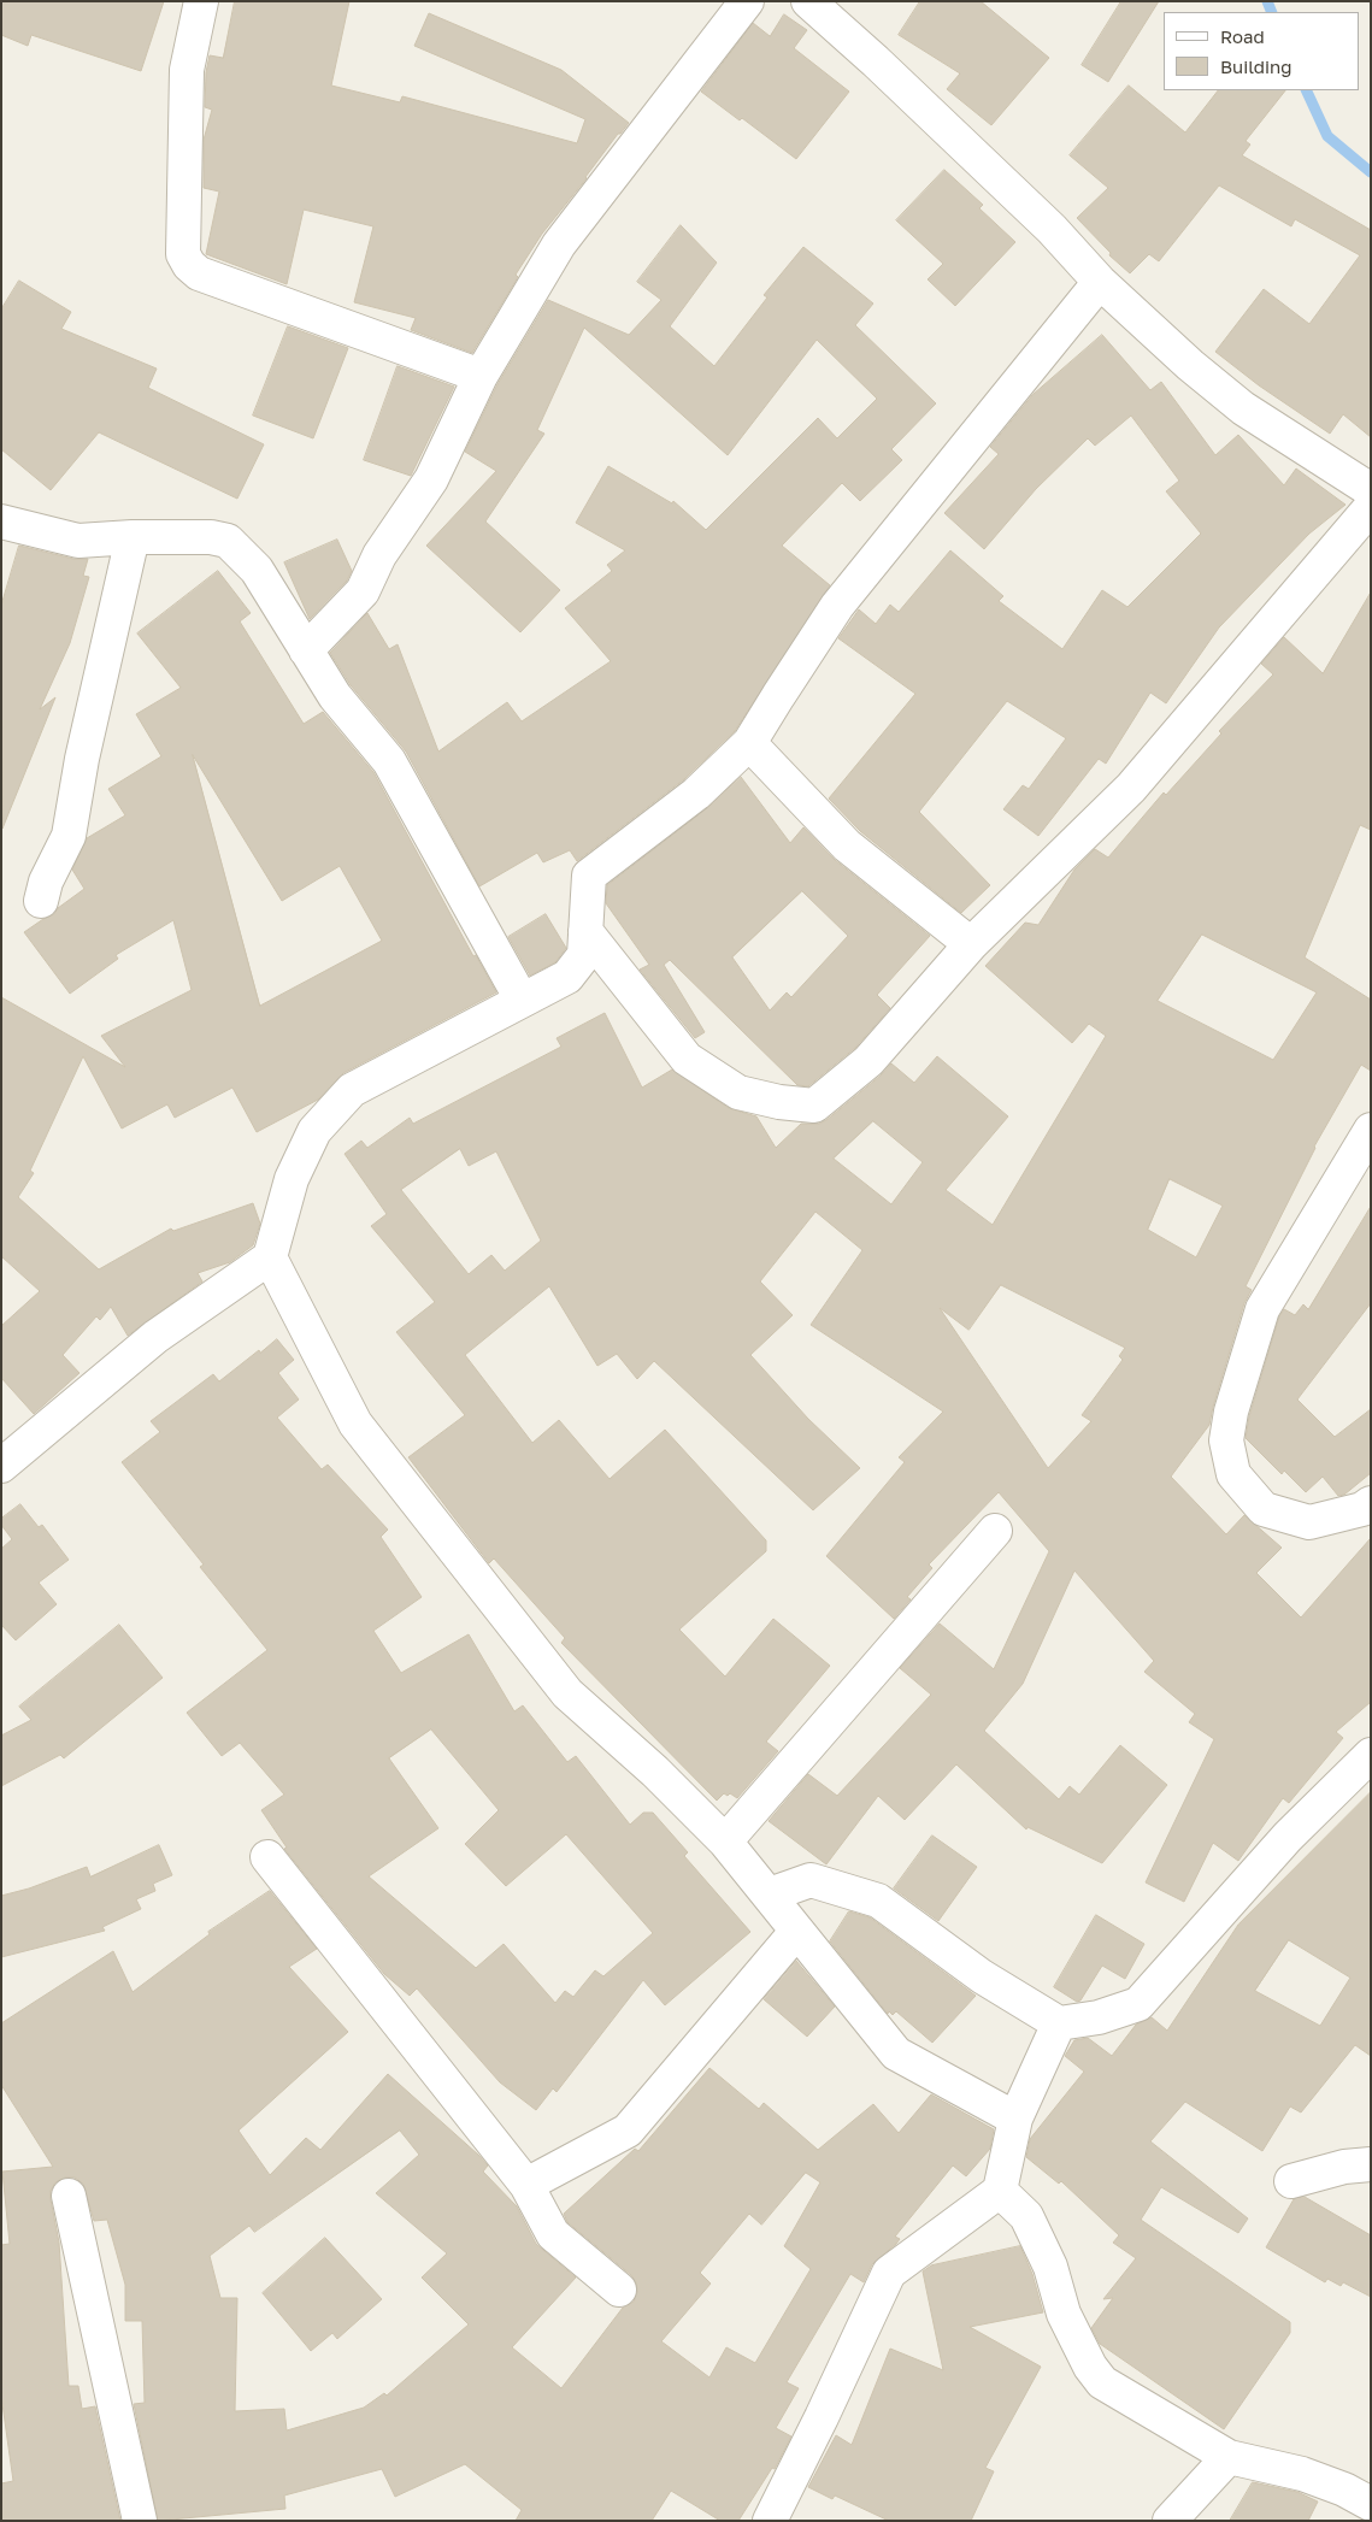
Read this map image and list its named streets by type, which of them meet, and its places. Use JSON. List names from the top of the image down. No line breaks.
{"legend":["Road","Building"]}
